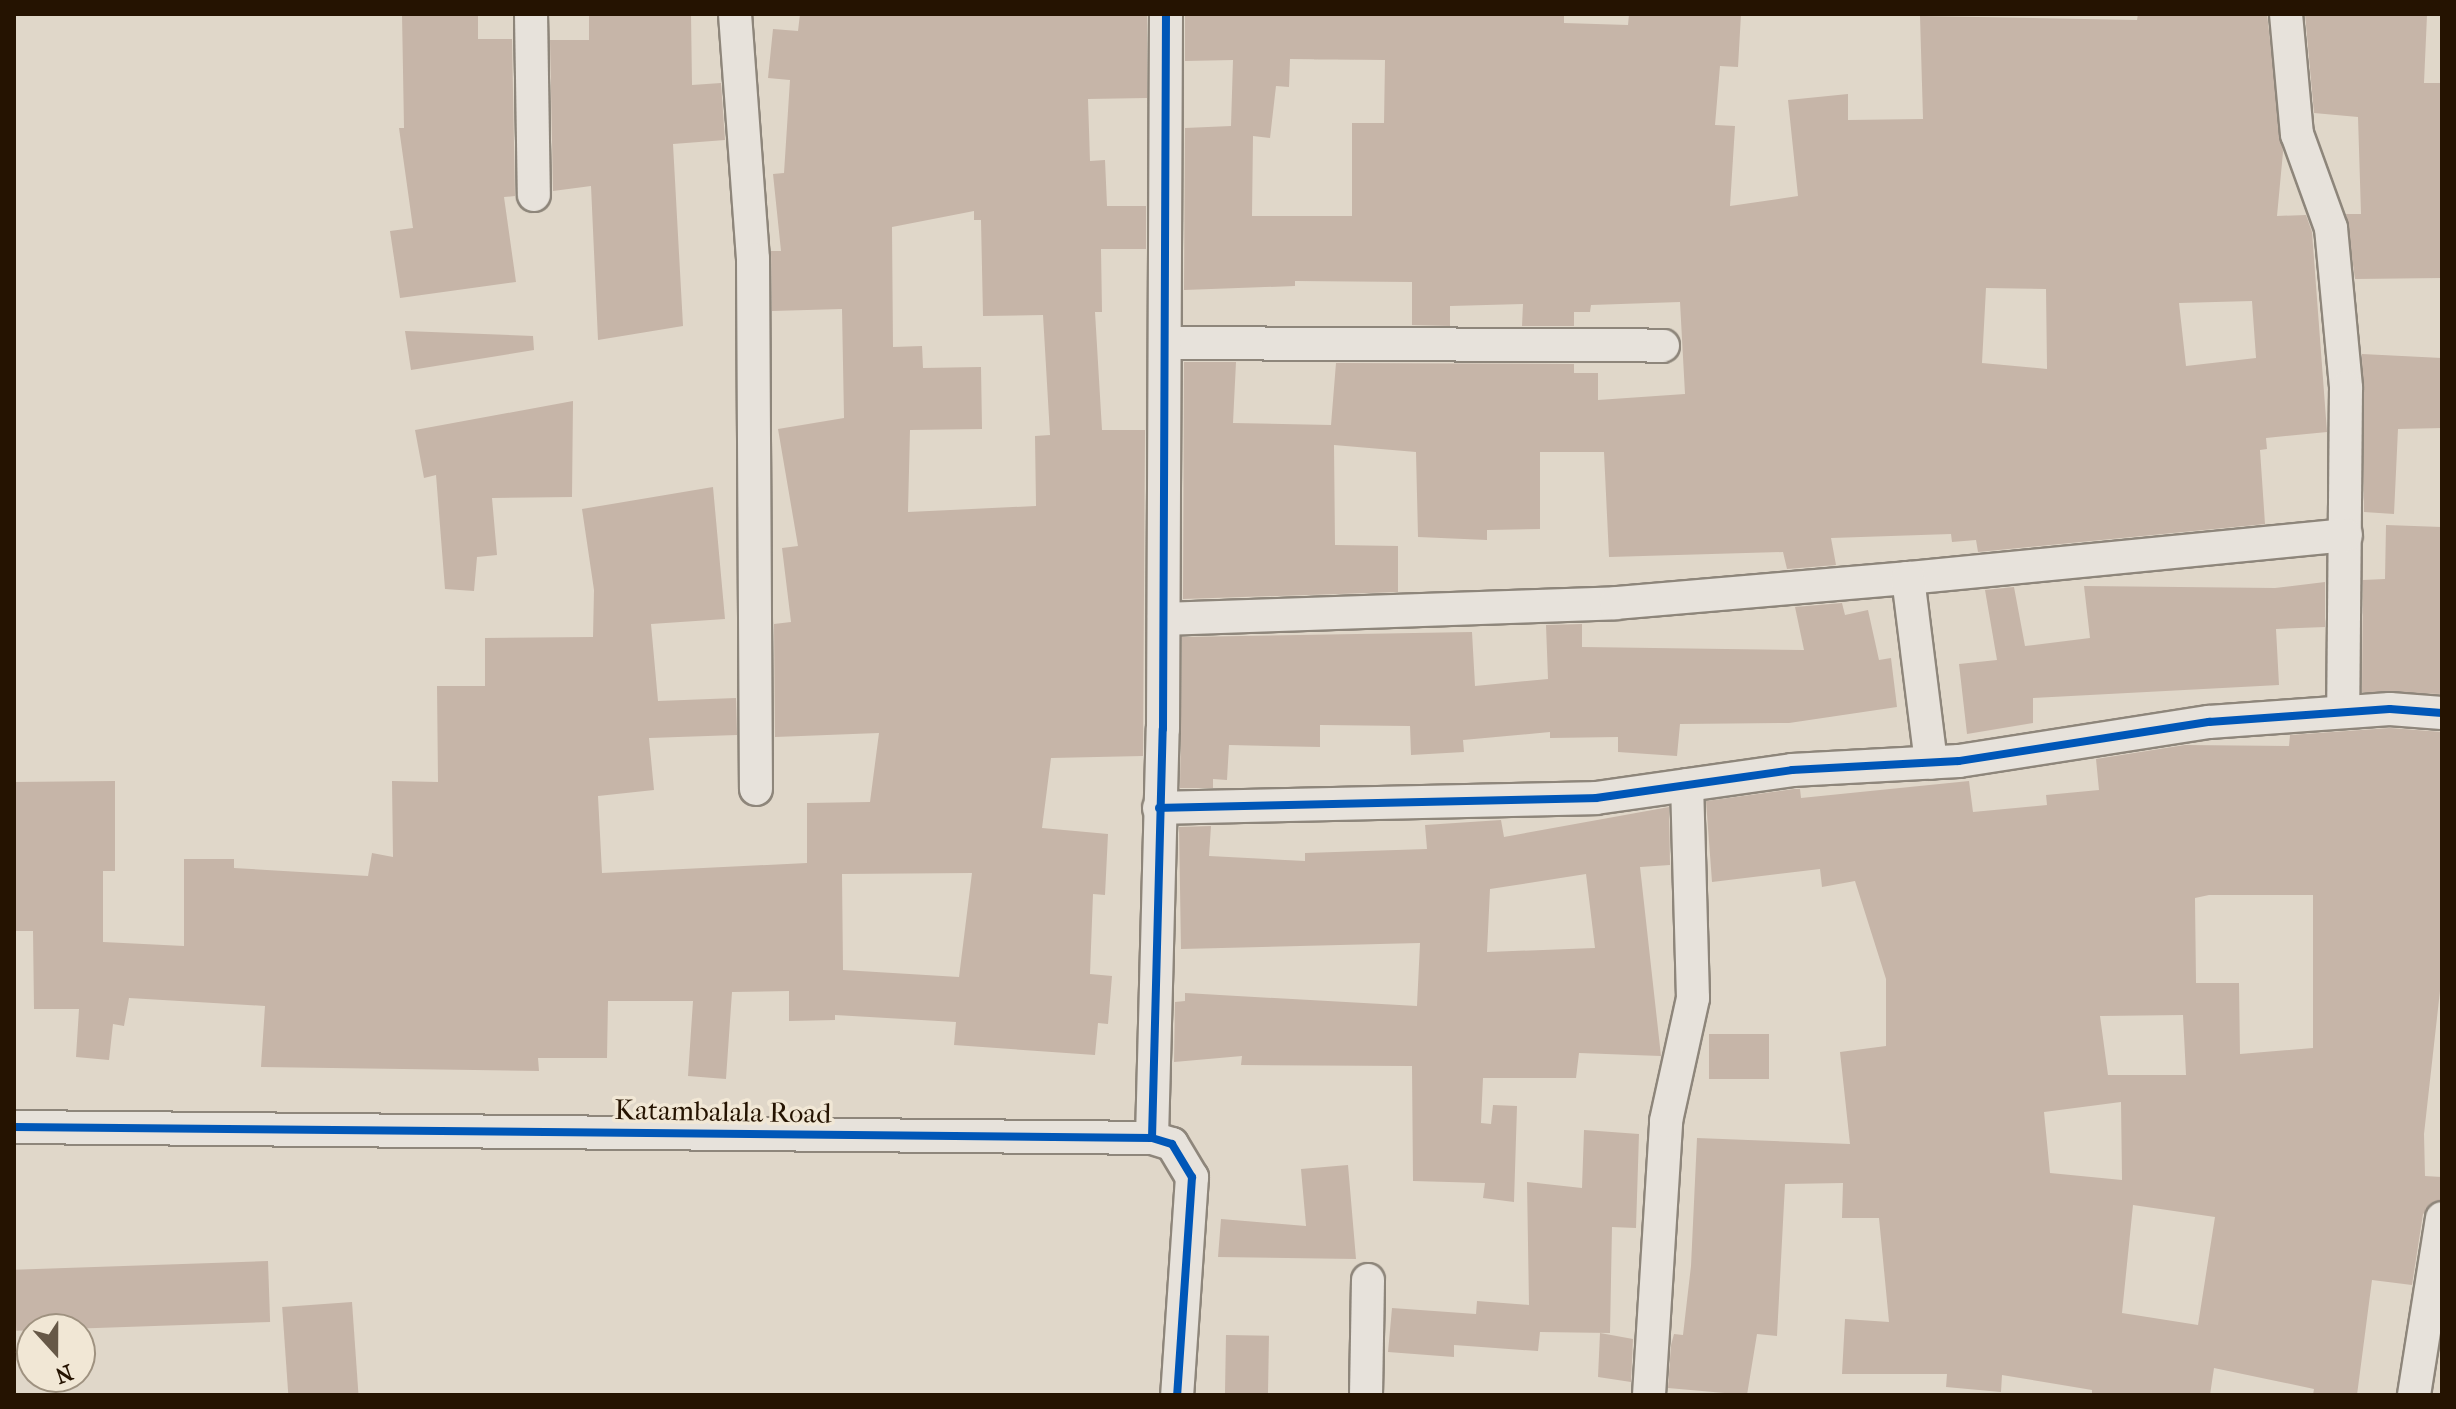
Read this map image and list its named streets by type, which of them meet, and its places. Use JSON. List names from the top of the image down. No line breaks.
{"streets":{"street":["Katambalala Road"]},"north":"bottom"}
